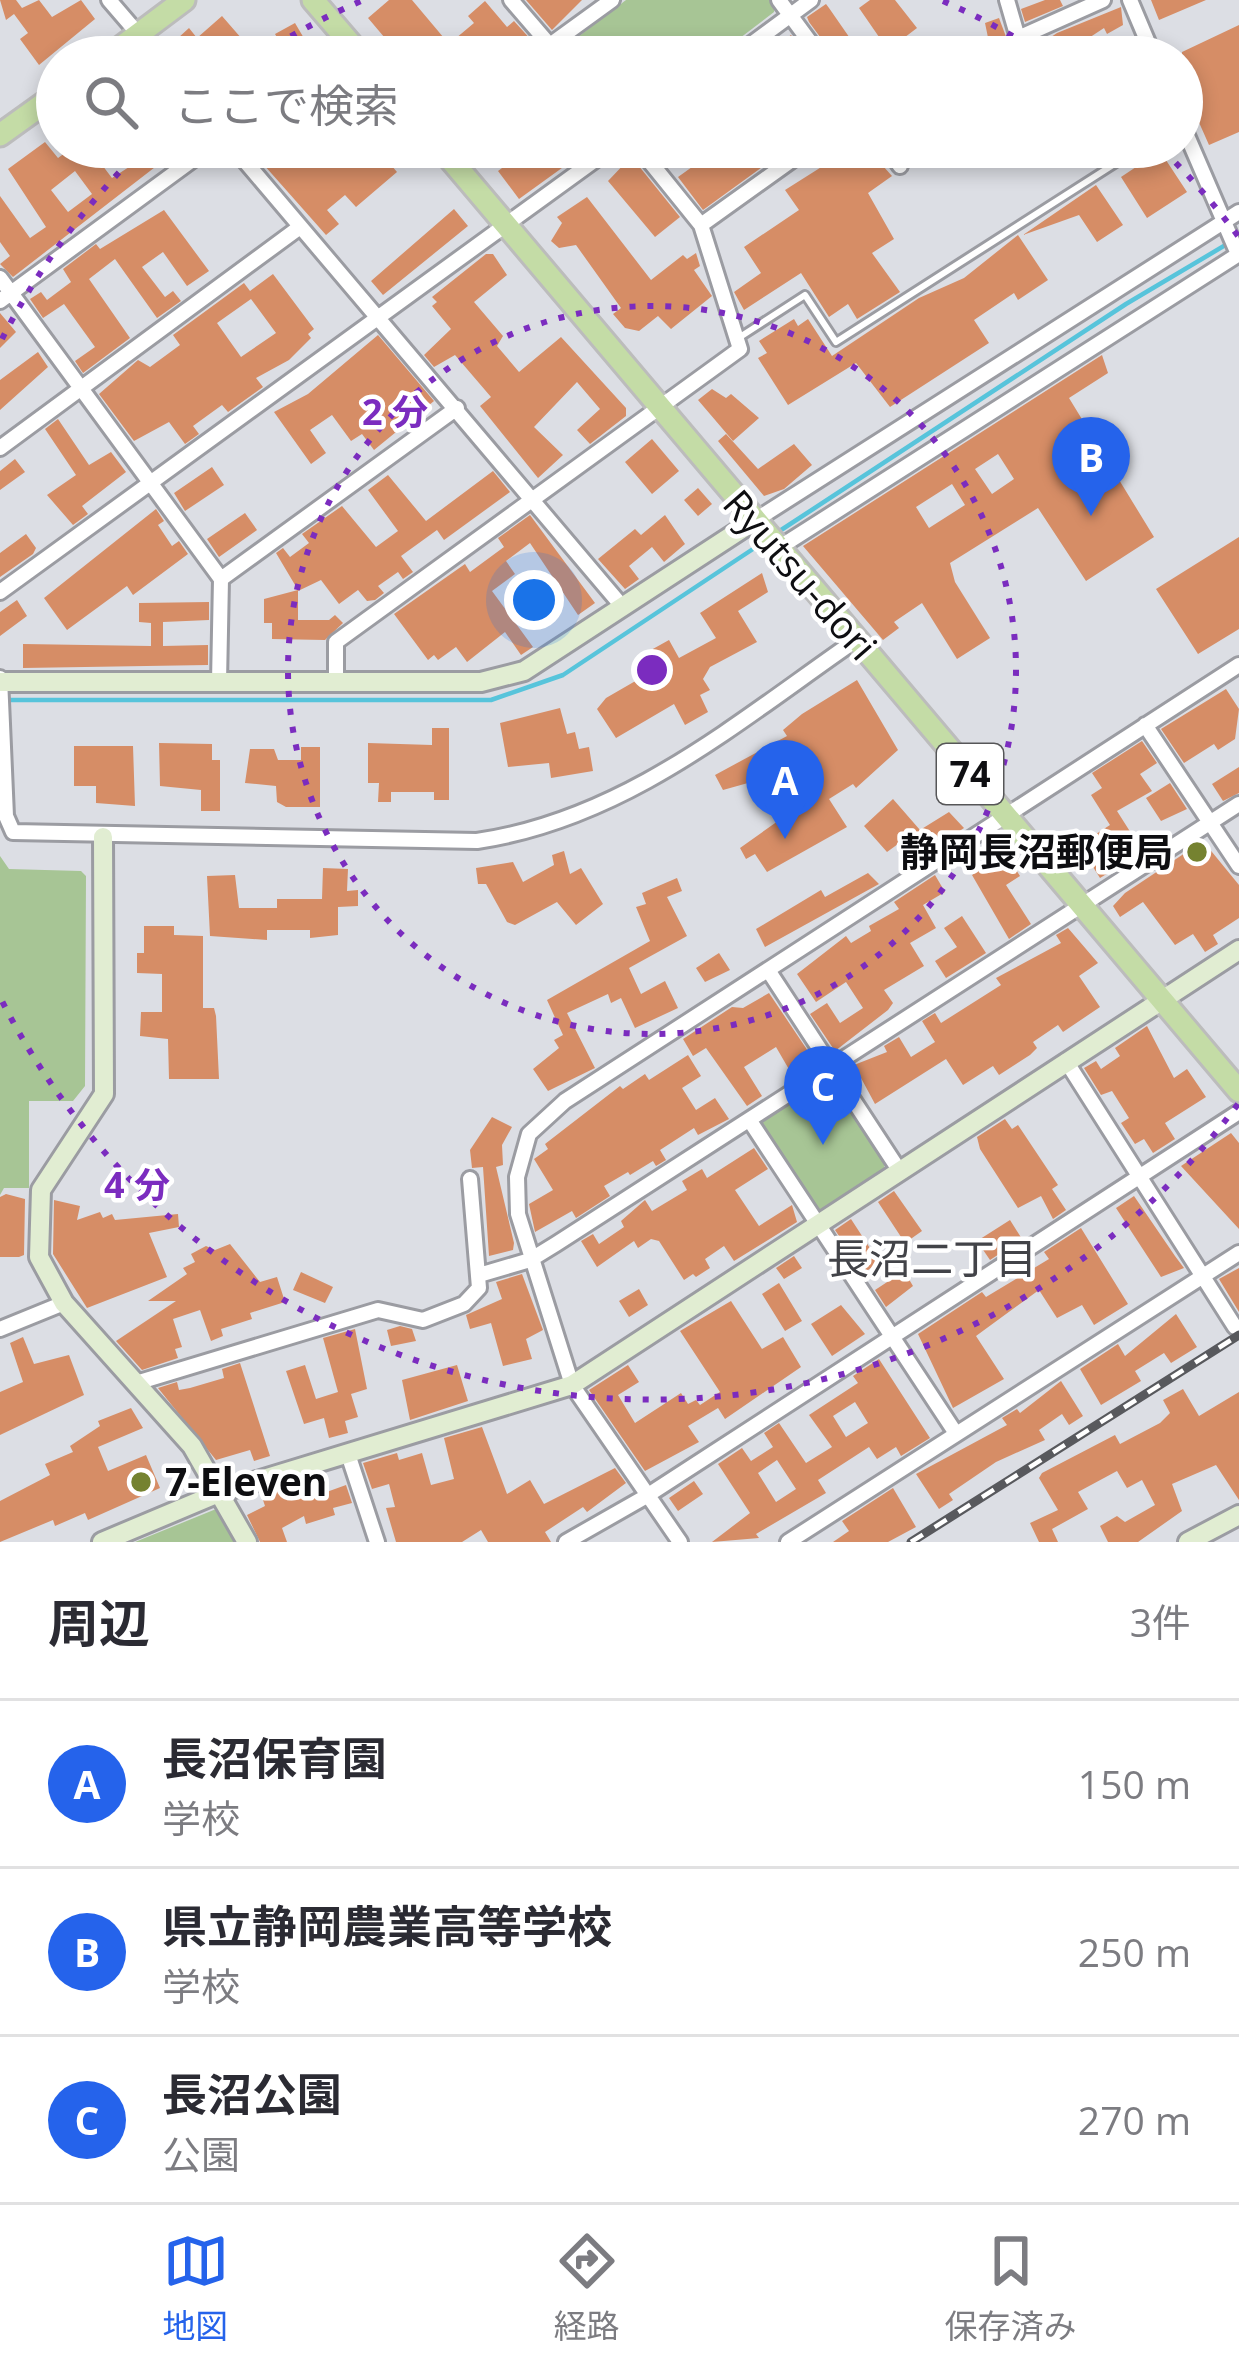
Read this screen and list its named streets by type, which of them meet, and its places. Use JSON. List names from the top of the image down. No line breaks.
{"streets":{"main road":["Ryutsu-dori","74"]},"crossings":[["Ryutsu-dori","74"]],"districts":["長沼二丁目"],"places":["静岡長沼郵便局","7-Eleven"],"page":{"search":"ここで検索","pins":["B","A","C"],"heading":["周辺","3件"],"list":[{"mark":"A","name":"長沼保育園","note":"学校","value":"150 m"},{"mark":"B","name":"県立静岡農業高等学校","note":"学校","value":"250 m"},{"mark":"C","name":"長沼公園","note":"公園","value":"270 m"}],"nav":["地図","経路","保存済み"]},"rings":["2 分","4 分"]}
